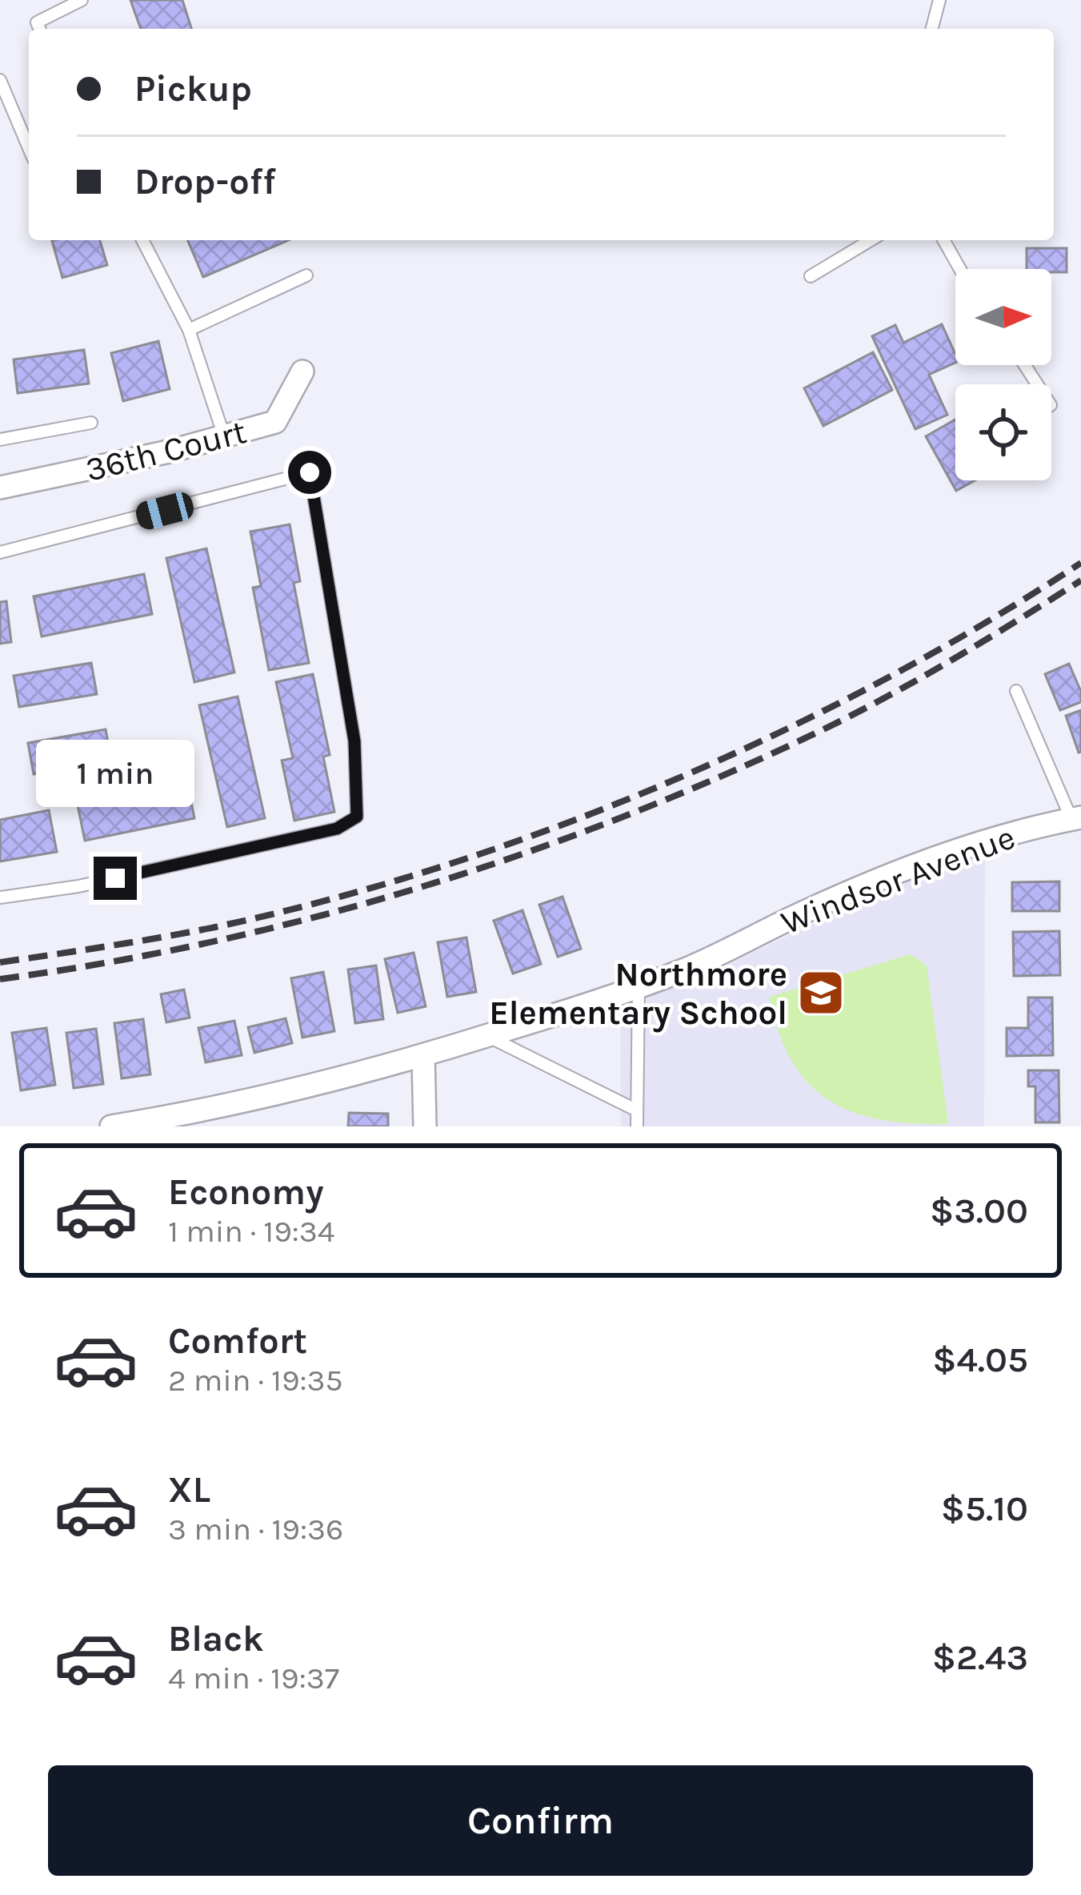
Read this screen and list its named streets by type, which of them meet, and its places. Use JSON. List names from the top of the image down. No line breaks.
{"streets":{"street":["36th Court","Windsor Avenue"]},"places":{"school or university":["Northmore Elementary School"]},"north":"right","page":{"banner":["Pickup","Drop-off"],"bubble":"1 min","list":[{"name":"Economy","note":"1 min · 19:34","value":"$3.00"},{"name":"Comfort","note":"2 min · 19:35","value":"$4.05"},{"name":"XL","note":"3 min · 19:36","value":"$5.10"},{"name":"Black","note":"4 min · 19:37","value":"$2.43"}],"buttons":"Confirm"}}
